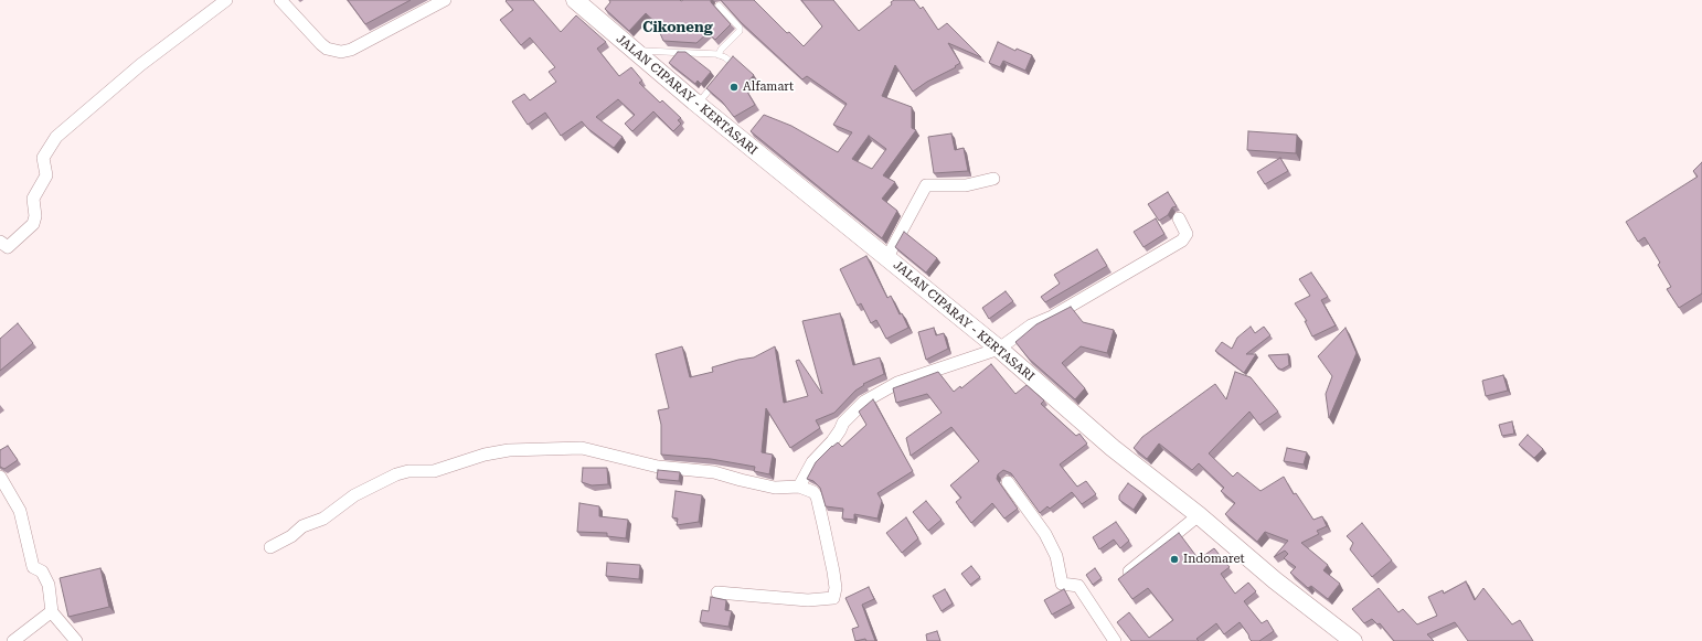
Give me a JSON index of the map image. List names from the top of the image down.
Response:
{
  "streets": {
    "main road": ["JALAN CIPARAY - KERTASARI"]
  },
  "districts": ["Cikoneng"],
  "places": ["Alfamart", "Indomaret"]
}
